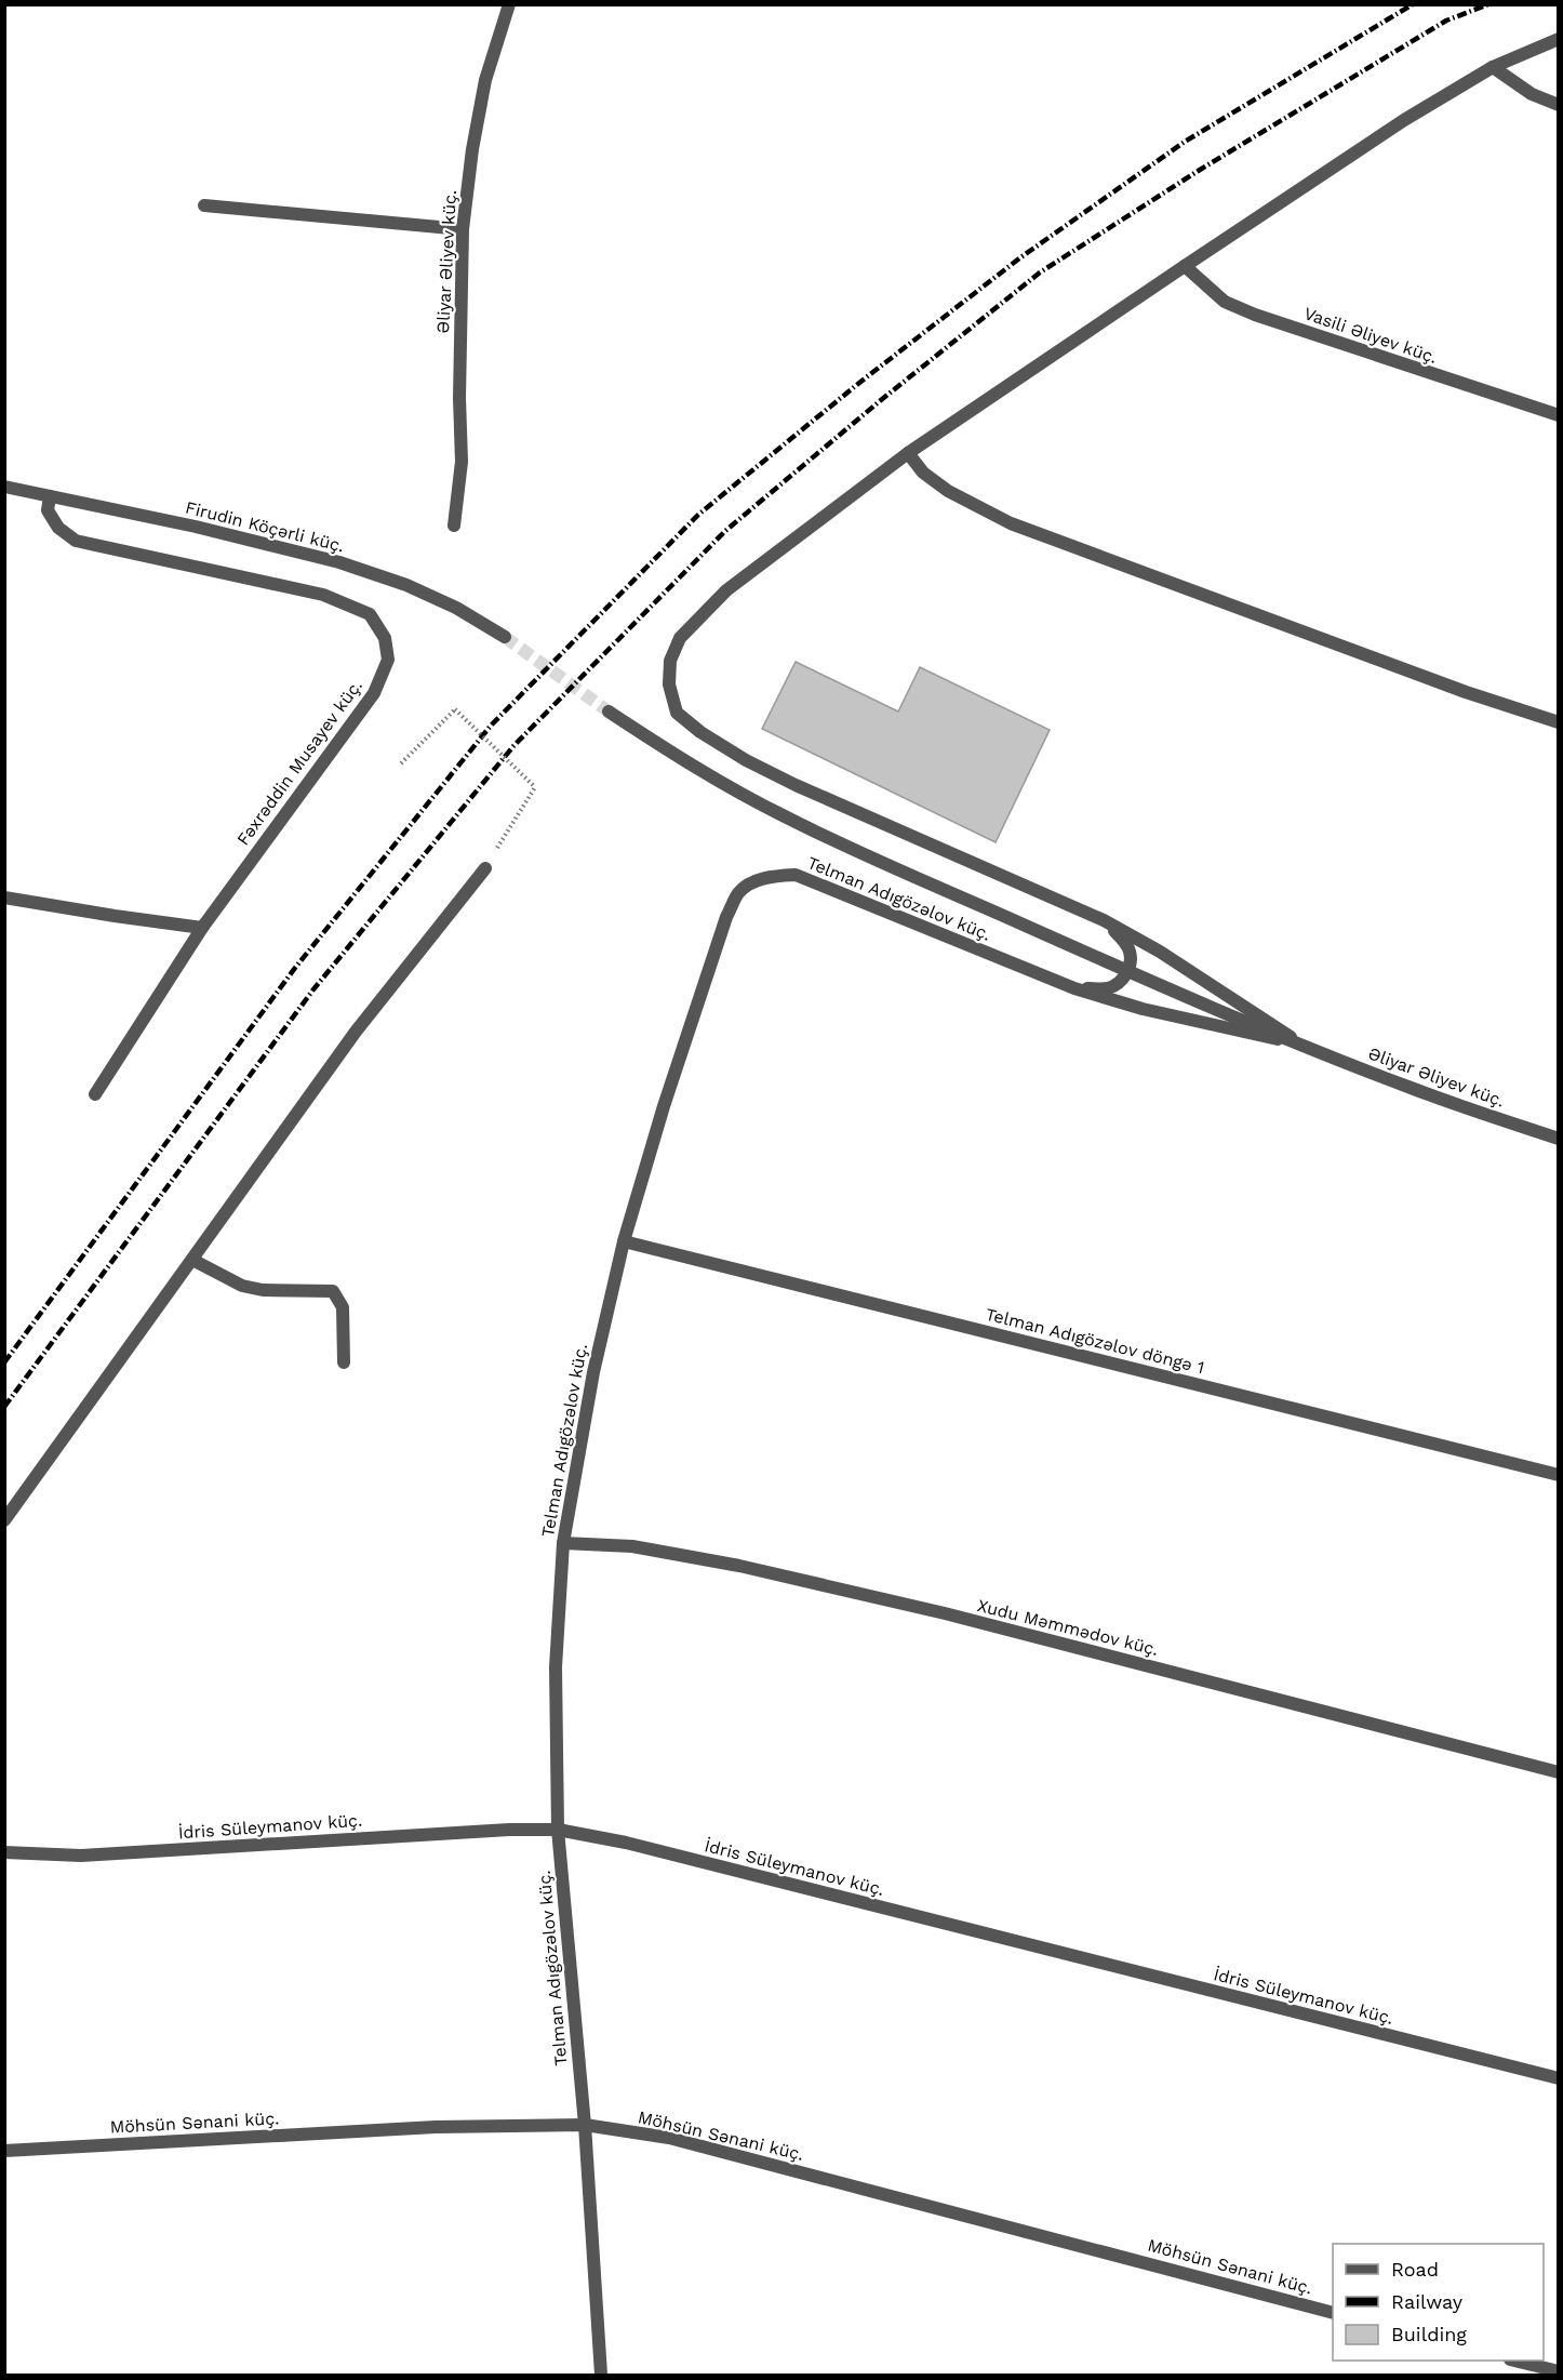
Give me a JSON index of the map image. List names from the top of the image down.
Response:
{
  "streets": {
    "street": [
      "Əliyar Əliyev küç.",
      "Vasili Əliyev küç.",
      "Firudin Köçərli küç.",
      "Fəxrəddin Musayev küç.",
      "Telman Adıgözəlov küç.",
      "Telman Adıgözəlov döngə 1",
      "Xudu Məmmədov küç.",
      "İdris Süleymanov küç.",
      "Möhsün Sənani küç."
    ]
  },
  "crossings": [
    ["Əliyar Əliyev küç.", "Telman Adıgözəlov küç."],
    ["Firudin Köçərli küç.", "Fəxrəddin Musayev küç."],
    ["Telman Adıgözəlov küç.", "Telman Adıgözəlov döngə 1"],
    ["Telman Adıgözəlov küç.", "Xudu Məmmədov küç."],
    ["Telman Adıgözəlov küç.", "İdris Süleymanov küç."],
    ["Telman Adıgözəlov küç.", "Möhsün Sənani küç."]
  ],
  "legend": ["Road", "Railway", "Building"]
}
